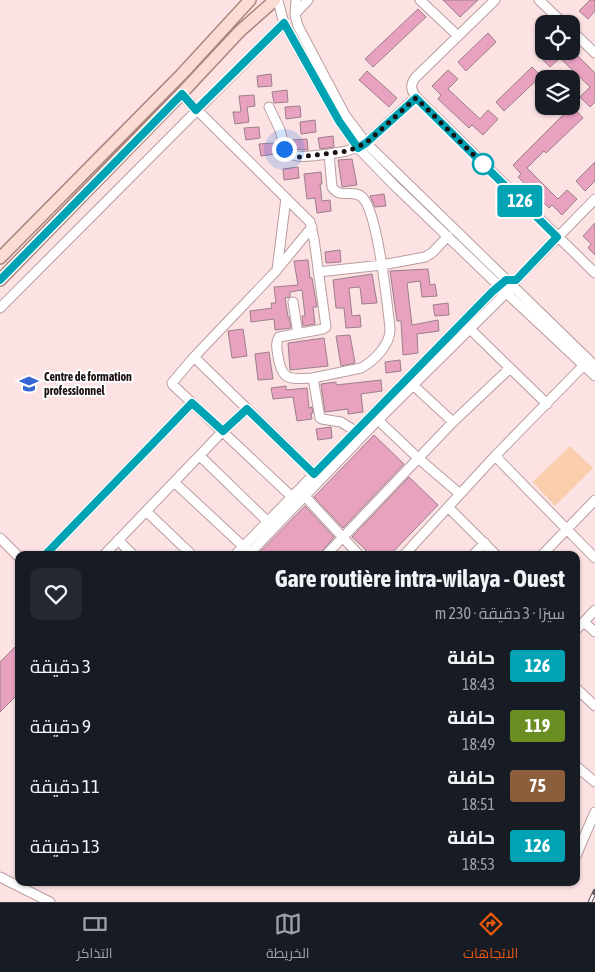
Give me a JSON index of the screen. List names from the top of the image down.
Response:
{
  "places": {
    "school or university": ["Centre de formation professionnel"]
  },
  "lines": ["bus line 126"],
  "page": {
    "on_map": "126",
    "heading": ["Gare routière intra-wilaya - Ouest", "سيرًا · 3 دقيقة · 230 m"],
    "list": [
      {
        "mark": "126",
        "name": "حافلة",
        "note": "18:43",
        "value": "3 دقيقة"
      },
      {
        "mark": "119",
        "name": "حافلة",
        "note": "18:49",
        "value": "9 دقيقة"
      },
      {
        "mark": "75",
        "name": "حافلة",
        "note": "18:51",
        "value": "11 دقيقة"
      },
      {
        "mark": "126",
        "name": "حافلة",
        "note": "18:53",
        "value": "13 دقيقة"
      }
    ],
    "tabs": ["الاتجاهات", "الخريطة", "التذاكر"]
  }
}
